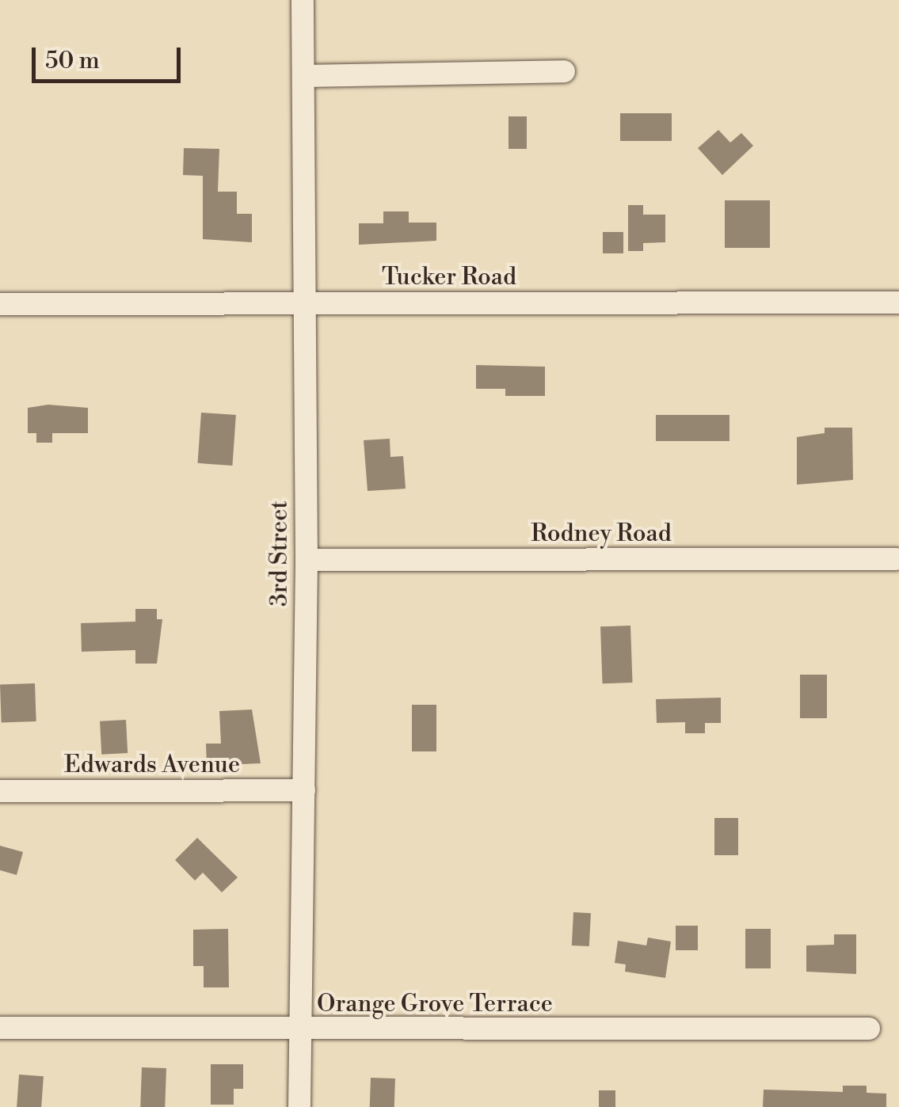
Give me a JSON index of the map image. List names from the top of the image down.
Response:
{
  "streets": {
    "street": [
      "Tucker Road",
      "Rodney Road",
      "3rd Street",
      "Edwards Avenue",
      "Orange Grove Terrace"
    ]
  },
  "crossings": [
    ["Tucker Road", "3rd Street"],
    ["Rodney Road", "3rd Street"],
    ["3rd Street", "Edwards Avenue"],
    ["3rd Street", "Orange Grove Terrace"]
  ],
  "scale_bar": "50 m"
}
